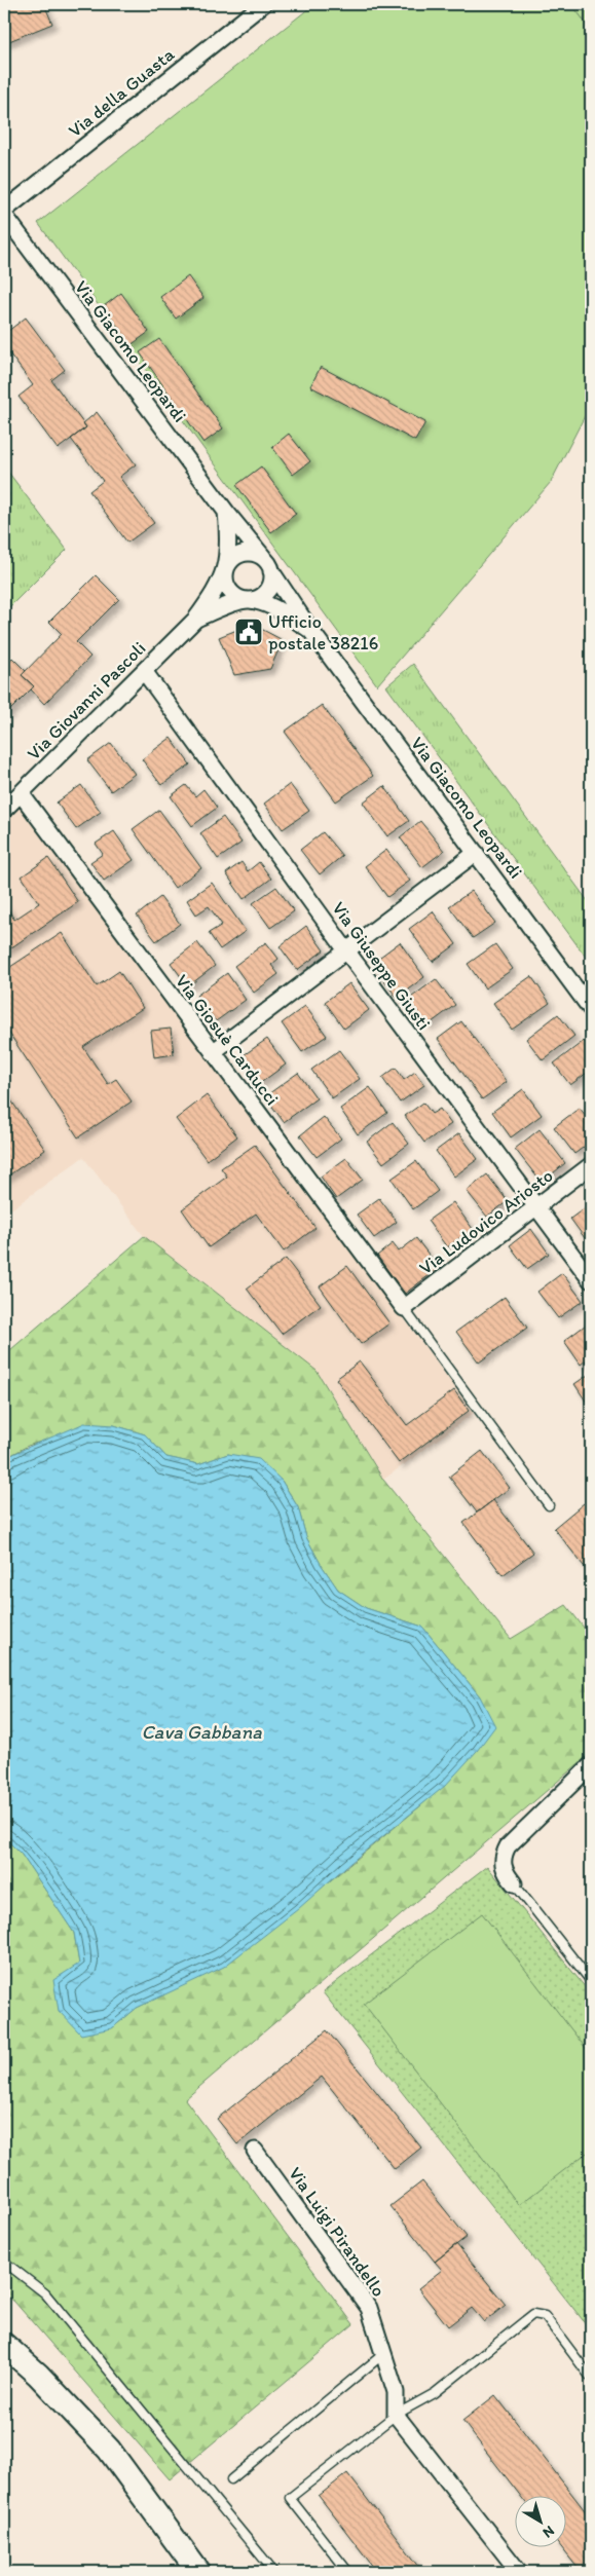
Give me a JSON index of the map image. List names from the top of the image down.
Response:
{
  "streets": {
    "street": [
      "Via della Guasta",
      "Via Giacomo Leopardi",
      "Via Giovanni Pascoli",
      "Via Giuseppe Giusti",
      "Via Giosuè Carducci",
      "Via Ludovico Ariosto",
      "Via Luigi Pirandello"
    ]
  },
  "crossings": [
    ["Via della Guasta", "Via Giacomo Leopardi"],
    ["Via Giacomo Leopardi", "Via Giovanni Pascoli"],
    ["Via Giovanni Pascoli", "Via Giuseppe Giusti"],
    ["Via Giovanni Pascoli", "Via Giosuè Carducci"],
    ["Via Giuseppe Giusti", "Via Ludovico Ariosto"],
    ["Via Giosuè Carducci", "Via Ludovico Ariosto"]
  ],
  "water": ["Cava Gabbana"],
  "places": {
    "public building": ["Ufficio postale 38216"]
  },
  "north": "bottom right"
}
